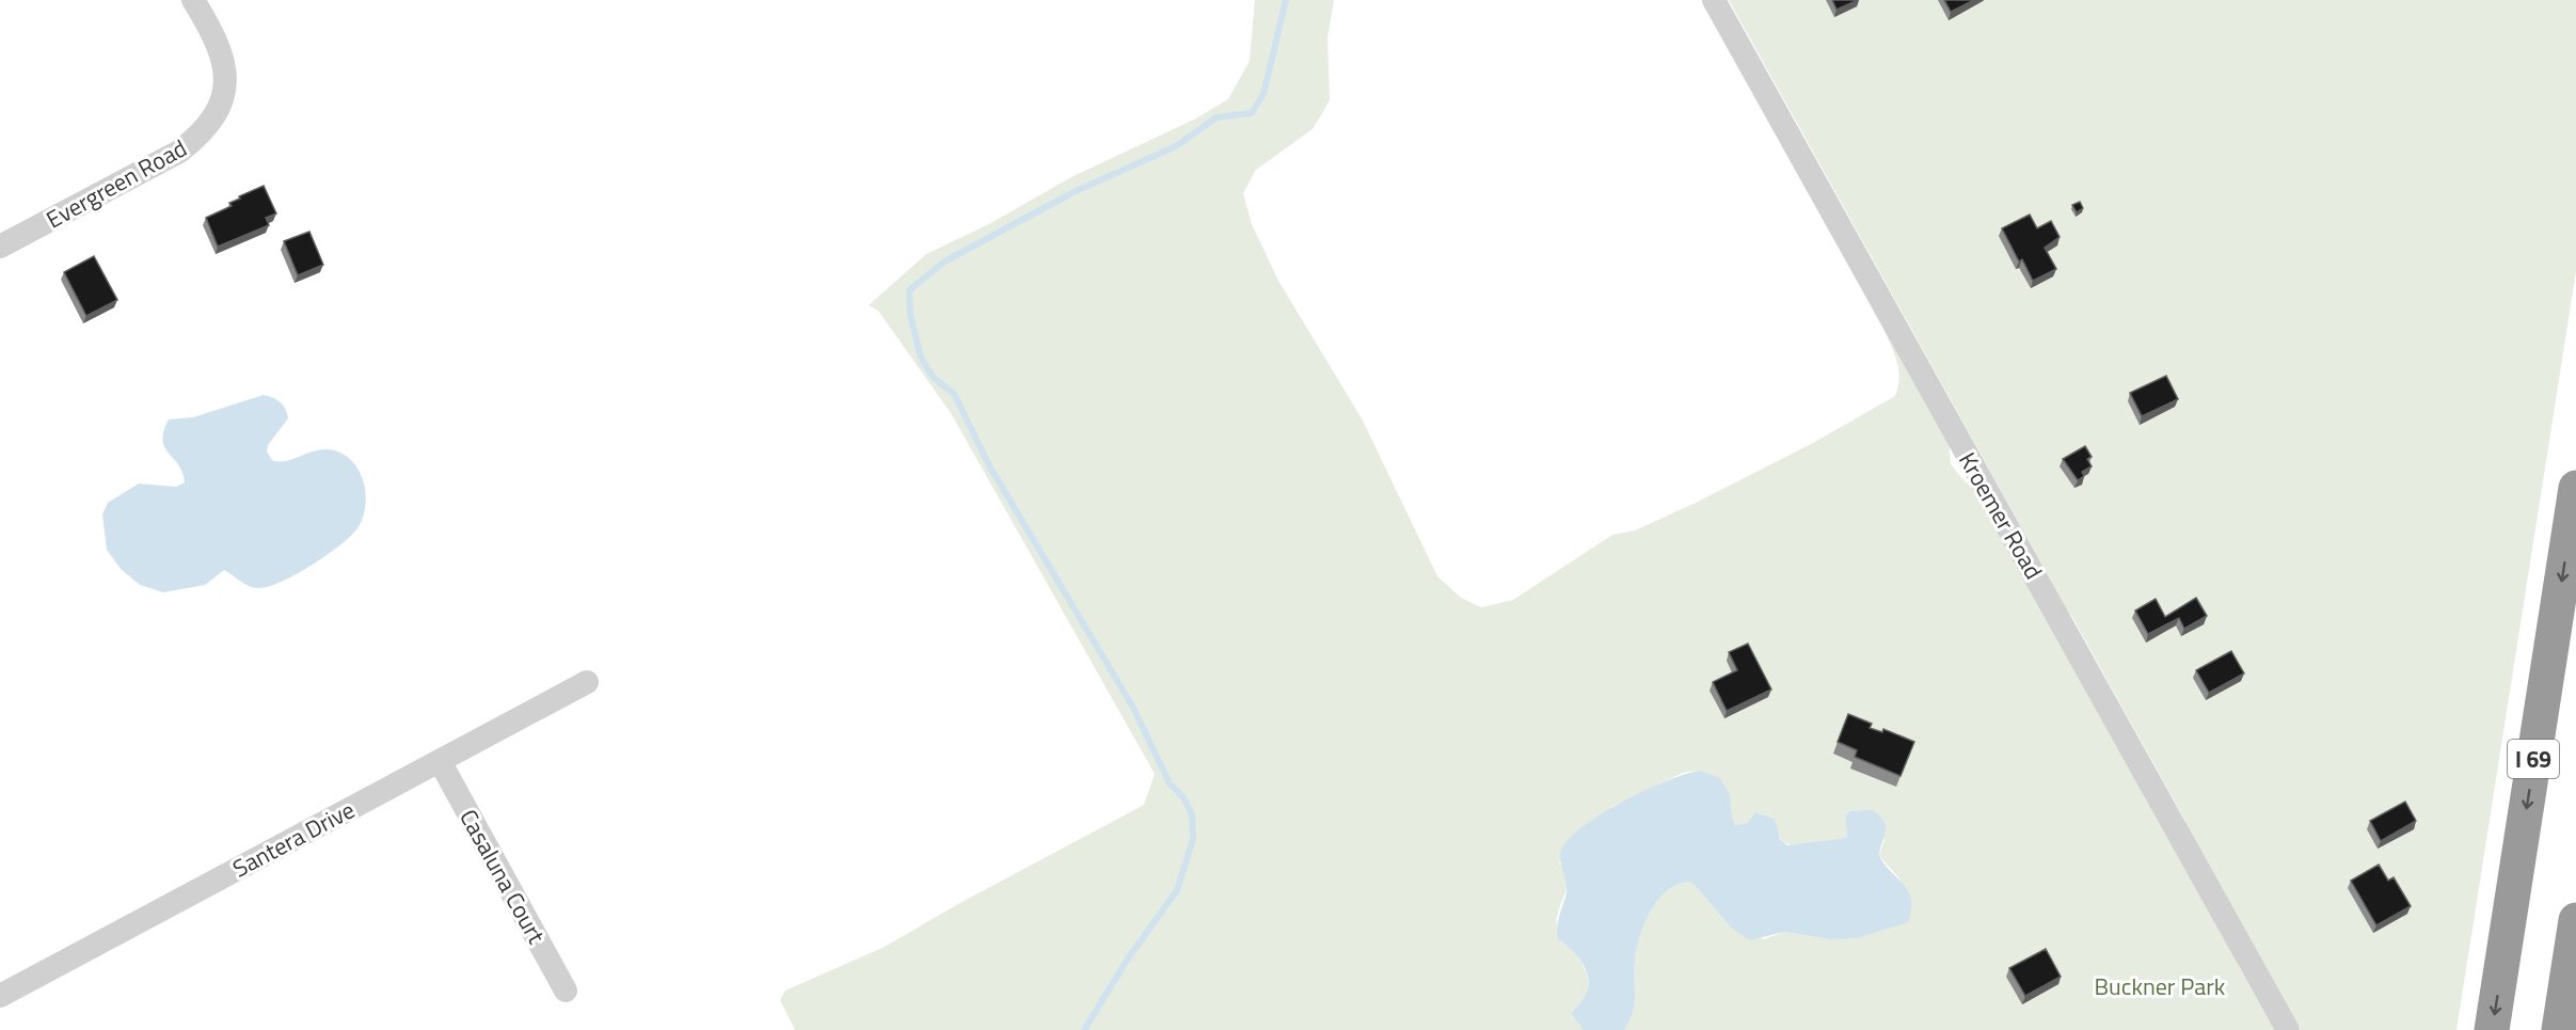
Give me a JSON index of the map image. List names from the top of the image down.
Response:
{
  "streets": {
    "highway": ["I 69"],
    "street": [
      "Evergreen Road",
      "Kroemer Road",
      "Santera Drive",
      "Casaluna Court"
    ]
  },
  "crossings": [
    ["Santera Drive", "Casaluna Court"]
  ],
  "parks": ["Buckner Park"]
}
